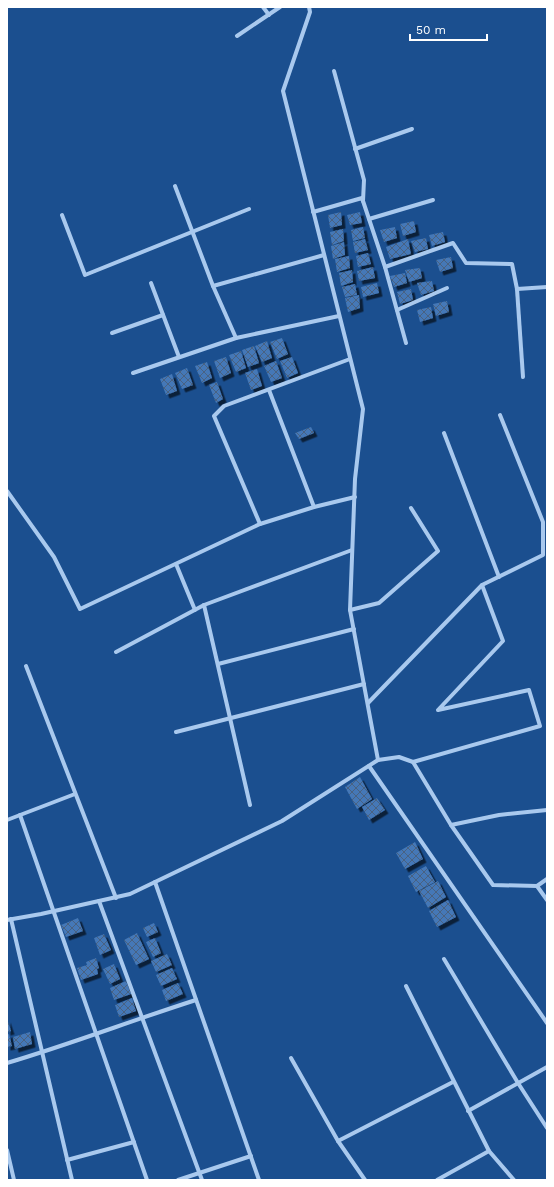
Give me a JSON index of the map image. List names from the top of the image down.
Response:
{
  "scale_bar": "50 m"
}
